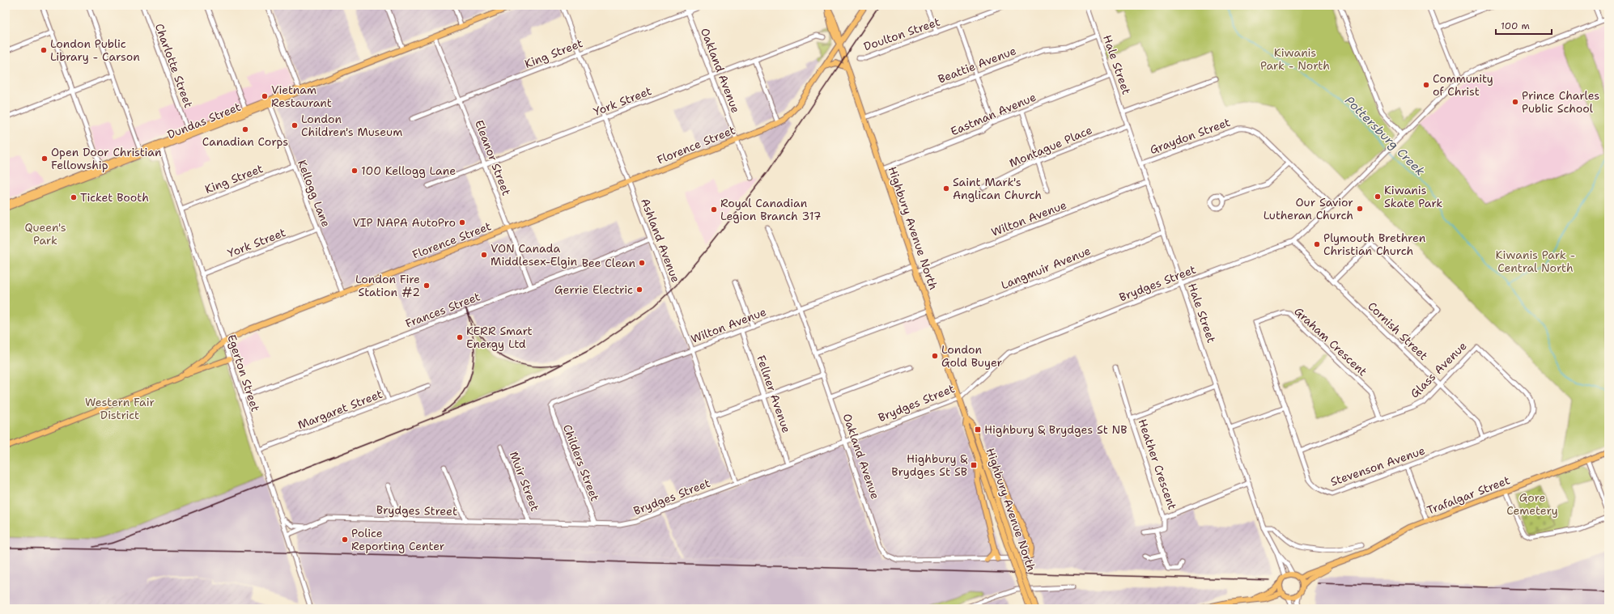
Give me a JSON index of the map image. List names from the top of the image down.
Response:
{
  "streets": {
    "main road": [
      "Dundas Street",
      "Florence Street",
      "Highbury Avenue North",
      "Trafalgar Street"
    ],
    "street": [
      "Doulton Street",
      "King Street",
      "Beattie Avenue",
      "Hale Street",
      "Charlotte Street",
      "Oakland Avenue",
      "York Street",
      "Eastman Avenue",
      "Graydon Street",
      "Montague Place",
      "Eleanor Street",
      "Kellogg Lane",
      "Wilton Avenue",
      "Ashland Avenue",
      "Langmuir Avenue",
      "Brydges Street",
      "Frances Street",
      "Cornish Street",
      "Graham Crescent",
      "Glass Avenue",
      "Egerton Street",
      "Fellner Avenue",
      "Margaret Street",
      "Childers Street",
      "Heather Crescent",
      "Stevenson Avenue",
      "Muir Street"
    ]
  },
  "crossings": [
    ["King Street", "Oakland Avenue"],
    ["King Street", "Eleanor Street"],
    ["King Street", "Kellogg Lane"],
    ["King Street", "Ashland Avenue"],
    ["King Street", "Egerton Street"],
    ["Beattie Avenue", "Hale Street"],
    ["Beattie Avenue", "Highbury Avenue North"],
    ["Hale Street", "Eastman Avenue"],
    ["Hale Street", "Graydon Street"],
    ["Hale Street", "Montague Place"],
    ["Hale Street", "Wilton Avenue"],
    ["Hale Street", "Langmuir Avenue"],
    ["Hale Street", "Brydges Street"],
    ["Hale Street", "Heather Crescent"],
    ["Hale Street", "Trafalgar Street"],
    ["Charlotte Street", "Dundas Street"],
    ["Oakland Avenue", "York Street"],
    ["Oakland Avenue", "Florence Street"],
    ["Oakland Avenue", "Wilton Avenue"],
    ["Oakland Avenue", "Brydges Street"],
    ["York Street", "Eleanor Street"],
    ["York Street", "Kellogg Lane"],
    ["York Street", "Ashland Avenue"],
    ["York Street", "Egerton Street"],
    ["Eastman Avenue", "Highbury Avenue North"],
    ["Dundas Street", "Eleanor Street"],
    ["Dundas Street", "Kellogg Lane"],
    ["Dundas Street", "Egerton Street"],
    ["Graydon Street", "Brydges Street"],
    ["Florence Street", "Eleanor Street"],
    ["Florence Street", "Kellogg Lane"],
    ["Florence Street", "Highbury Avenue North"],
    ["Florence Street", "Ashland Avenue"],
    ["Florence Street", "Egerton Street"],
    ["Eleanor Street", "Frances Street"],
    ["Wilton Avenue", "Highbury Avenue North"],
    ["Wilton Avenue", "Ashland Avenue"],
    ["Wilton Avenue", "Fellner Avenue"],
    ["Wilton Avenue", "Childers Street"],
    ["Highbury Avenue North", "Langmuir Avenue"],
    ["Highbury Avenue North", "Brydges Street"],
    ["Ashland Avenue", "Brydges Street"],
    ["Ashland Avenue", "Frances Street"],
    ["Brydges Street", "Cornish Street"],
    ["Brydges Street", "Egerton Street"],
    ["Brydges Street", "Fellner Avenue"],
    ["Brydges Street", "Childers Street"],
    ["Brydges Street", "Muir Street"],
    ["Frances Street", "Egerton Street"],
    ["Cornish Street", "Glass Avenue"],
    ["Cornish Street", "Stevenson Avenue"],
    ["Graham Crescent", "Glass Avenue"],
    ["Graham Crescent", "Stevenson Avenue"],
    ["Glass Avenue", "Stevenson Avenue"],
    ["Egerton Street", "Margaret Street"],
    ["Stevenson Avenue", "Trafalgar Street"]
  ],
  "water": ["Pottersburg Creek"],
  "parks": [
    "Kiwanis Park - North",
    "Queen's Park",
    "Kiwanis Park - Central North",
    "Western Fair District",
    "Gore Cemetery"
  ],
  "places": {
    "other": [
      "London Public Library - Carson",
      "Community of Christ",
      "Vietnam Restaurant",
      "Prince Charles Public School",
      "London Children's Museum",
      "Canadian Corps",
      "Open Door Christian Fellowship",
      "100 Kellogg Lane",
      "Saint Mark's Anglican Church",
      "Kiwanis Skate Park",
      "Ticket Booth",
      "Our Savior Lutheran Church",
      "Royal Canadian Legion Branch 317",
      "VIP NAPA AutoPro",
      "Plymouth Brethren Christian Church",
      "VON Canada Middlesex-Elgin",
      "Bee Clean",
      "London Fire Station #2",
      "Gerrie Electric",
      "KERR Smart Energy Ltd",
      "London Gold Buyer",
      "Police Reporting Center"
    ],
    "transit": ["Highbury & Brydges St NB", "Highbury & Brydges St SB"]
  },
  "scale_bar": "100 m"
}
